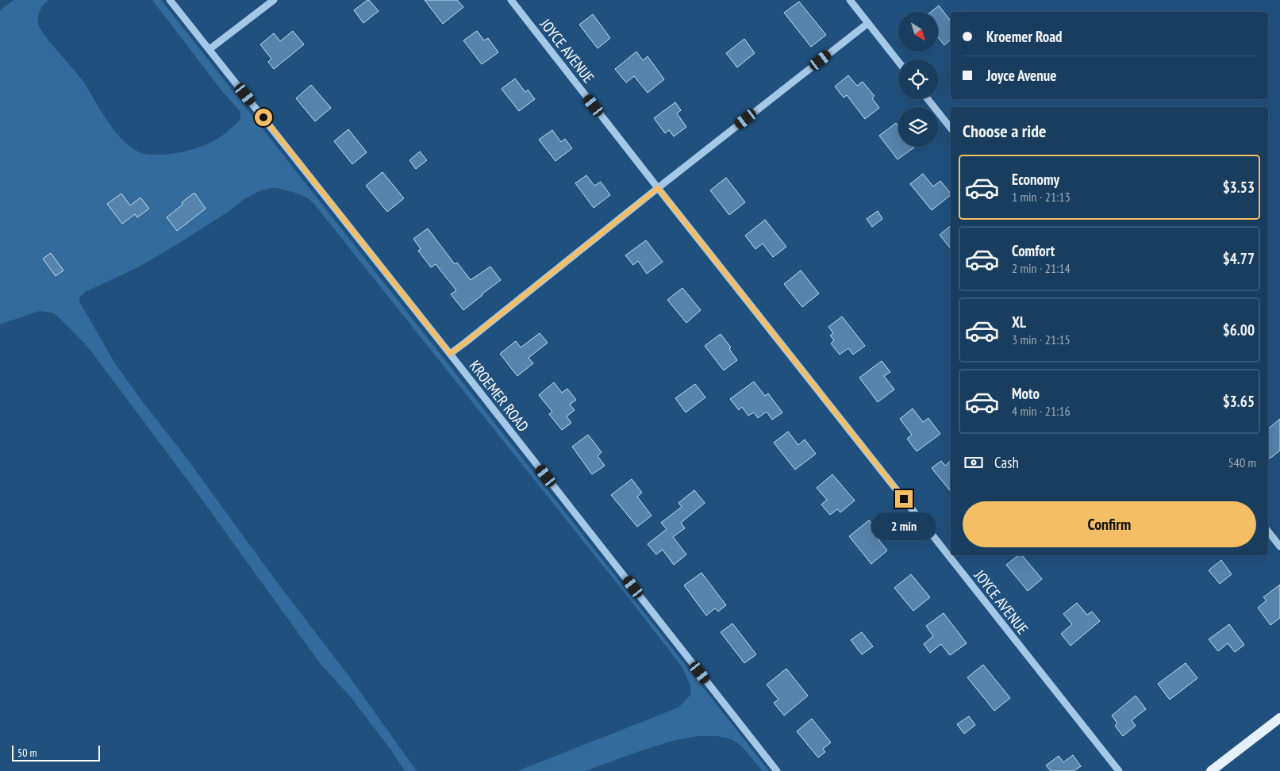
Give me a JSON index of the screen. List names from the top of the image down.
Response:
{
  "streets": {
    "street": ["JOYCE AVENUE", "KROEMER ROAD"]
  },
  "scale_bar": "50 m",
  "north": "bottom right",
  "page": {
    "banner": ["Kroemer Road", "Joyce Avenue"],
    "heading": "Choose a ride",
    "list": [
      {
        "name": "Economy",
        "note": "1 min · 21:13",
        "value": "$3.53"
      },
      {
        "name": "Comfort",
        "note": "2 min · 21:14",
        "value": "$4.77"
      },
      {
        "name": "XL",
        "note": "3 min · 21:15",
        "value": "$6.00"
      },
      {
        "name": "Moto",
        "note": "4 min · 21:16",
        "value": "$3.65"
      }
    ],
    "pay": ["Cash", "540 m"],
    "buttons": "Confirm",
    "bubble": "2 min",
    "scale": "50 m"
  }
}
